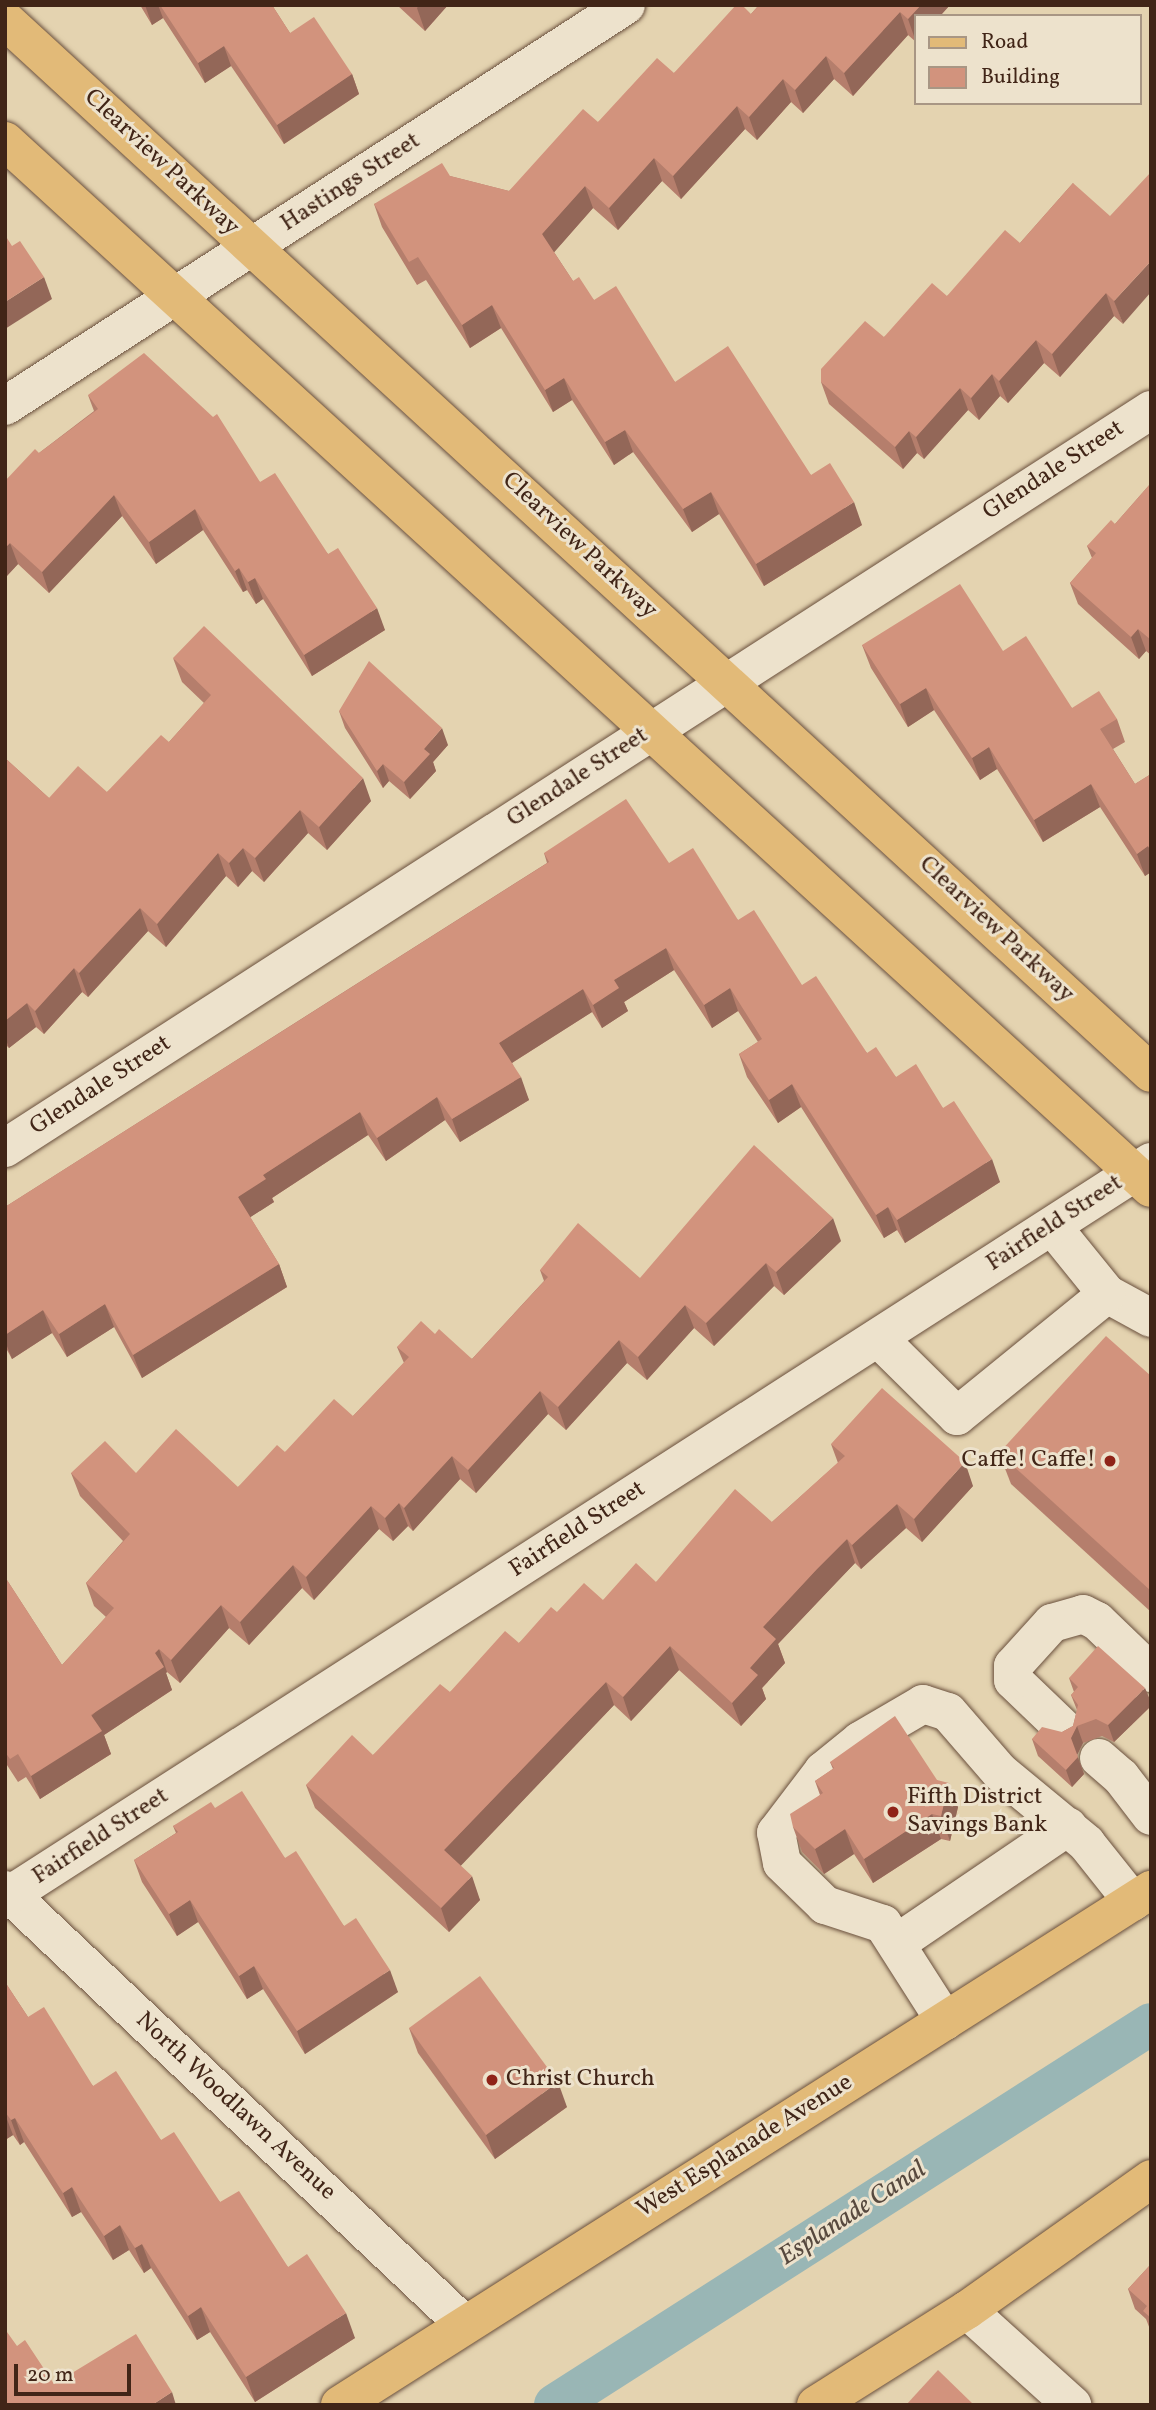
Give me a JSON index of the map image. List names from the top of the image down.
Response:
{
  "streets": {
    "main road": ["Clearview Parkway", "West Esplanade Avenue"],
    "street": [
      "Hastings Street",
      "Glendale Street",
      "Fairfield Street",
      "North Woodlawn Avenue"
    ]
  },
  "crossings": [
    ["Clearview Parkway", "Hastings Street"],
    ["Clearview Parkway", "Glendale Street"],
    ["Fairfield Street", "North Woodlawn Avenue"],
    ["North Woodlawn Avenue", "West Esplanade Avenue"]
  ],
  "water": ["Esplanade Canal"],
  "places": ["Caffe! Caffe!", "Fifth District Savings Bank", "Christ Church"],
  "legend": ["Road", "Building"],
  "scale_bar": "20 m"
}
